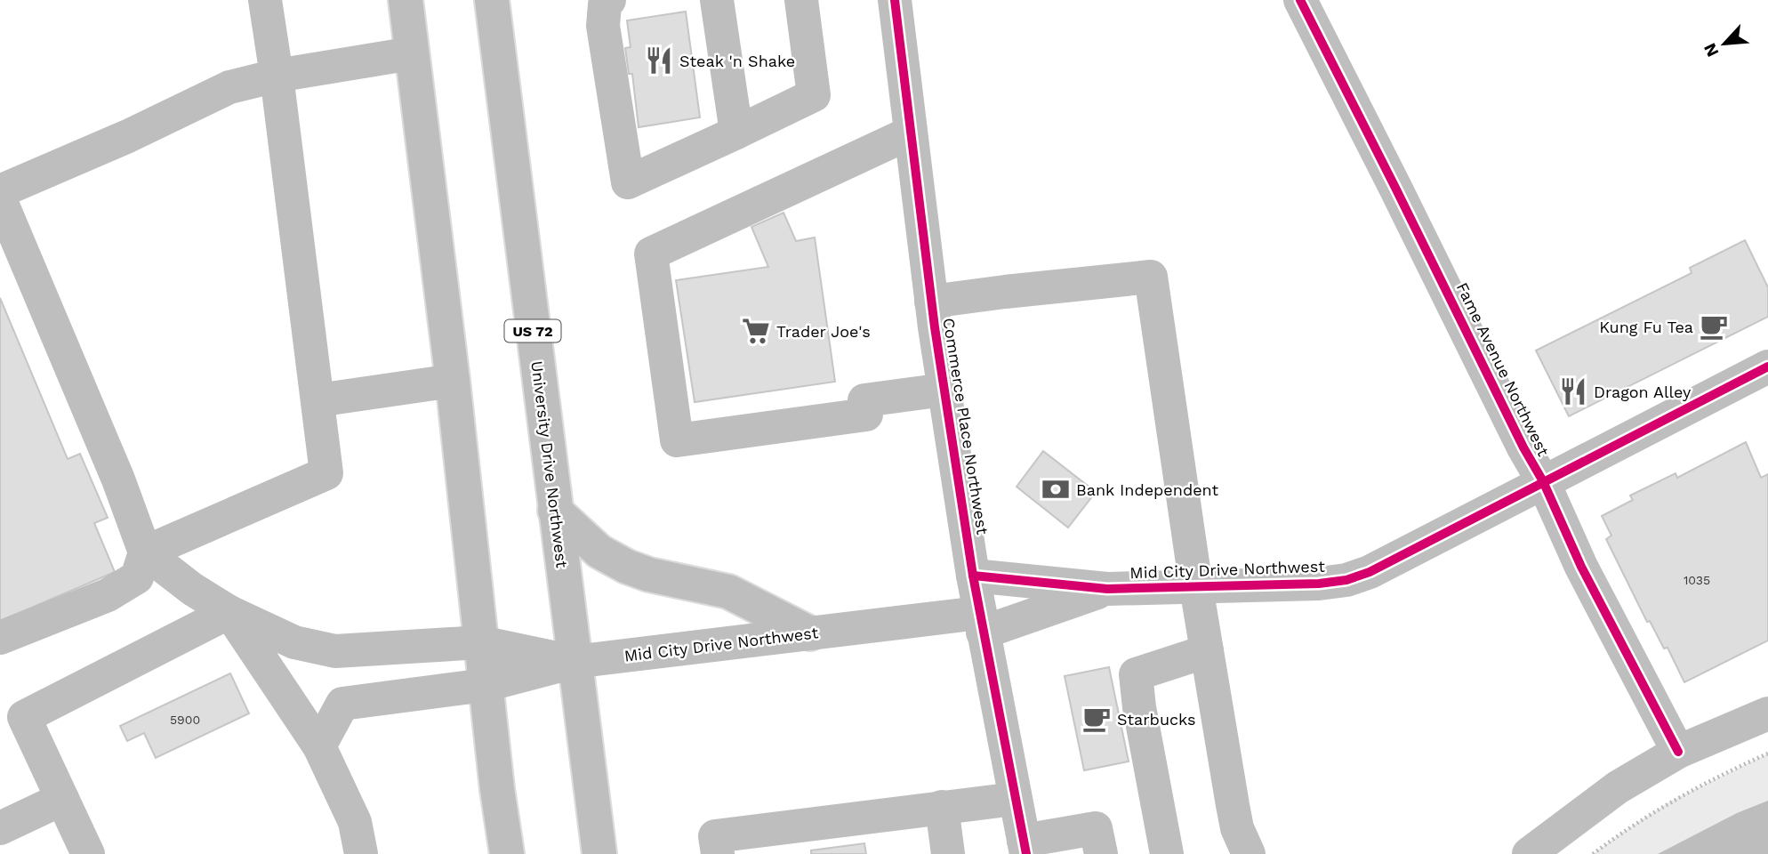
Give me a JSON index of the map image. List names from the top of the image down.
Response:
{
  "streets": {
    "main road": [
      "US 72",
      "Fame Avenue Northwest",
      "Commerce Place Northwest",
      "University Drive Northwest",
      "Mid City Drive Northwest"
    ]
  },
  "crossings": [
    ["Fame Avenue Northwest", "Mid City Drive Northwest"],
    ["Commerce Place Northwest", "Mid City Drive Northwest"],
    ["University Drive Northwest", "Mid City Drive Northwest"]
  ],
  "places": {
    "restaurant": ["Steak 'n Shake", "Dragon Alley"],
    "cafe": ["Kung Fu Tea", "Starbucks"],
    "supermarket": ["Trader Joe's"],
    "bank": ["Bank Independent"]
  },
  "house_numbers": ["1035", "5900"],
  "north": "bottom left"
}
